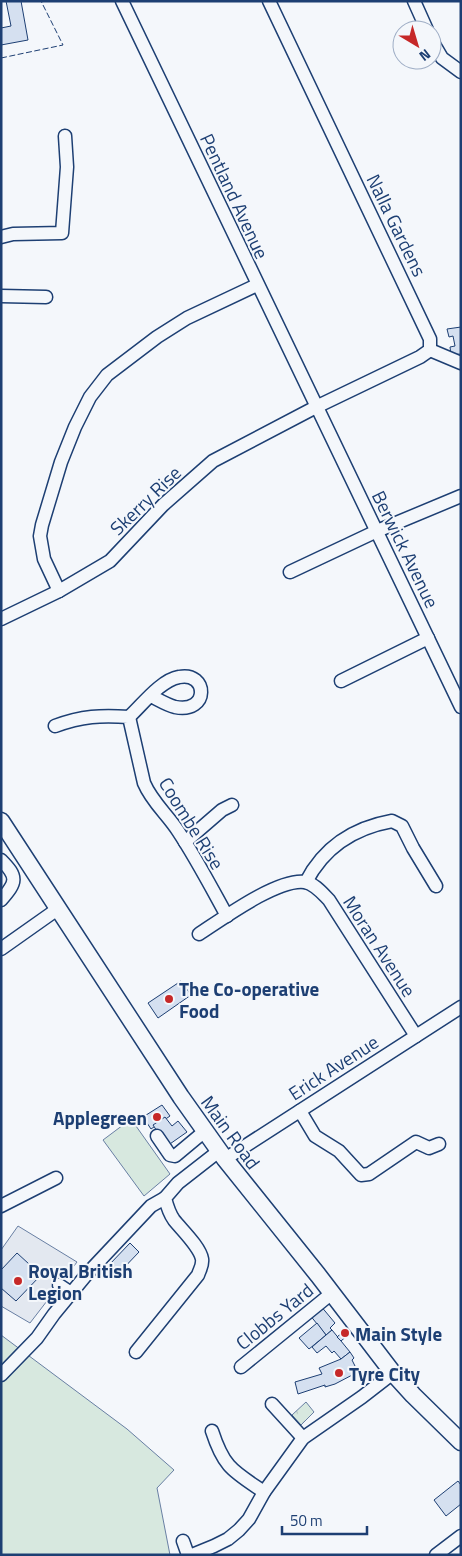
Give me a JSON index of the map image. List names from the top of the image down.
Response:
{
  "streets": {
    "main road": ["Main Road"],
    "street": [
      "Pentland Avenue",
      "Nalla Gardens",
      "Skerry Rise",
      "Berwick Avenue",
      "Coombe Rise",
      "Moran Avenue",
      "Erick Avenue",
      "Clobbs Yard"
    ]
  },
  "crossings": [
    ["Pentland Avenue", "Skerry Rise"],
    ["Pentland Avenue", "Berwick Avenue"],
    ["Skerry Rise", "Berwick Avenue"],
    ["Moran Avenue", "Erick Avenue"],
    ["Erick Avenue", "Main Road"],
    ["Main Road", "Clobbs Yard"]
  ],
  "places": [
    "The Co-operative Food",
    "Applegreen",
    "Royal British Legion",
    "Main Style",
    "Tyre City"
  ],
  "scale_bar": "50 m",
  "north": "bottom right"
}
